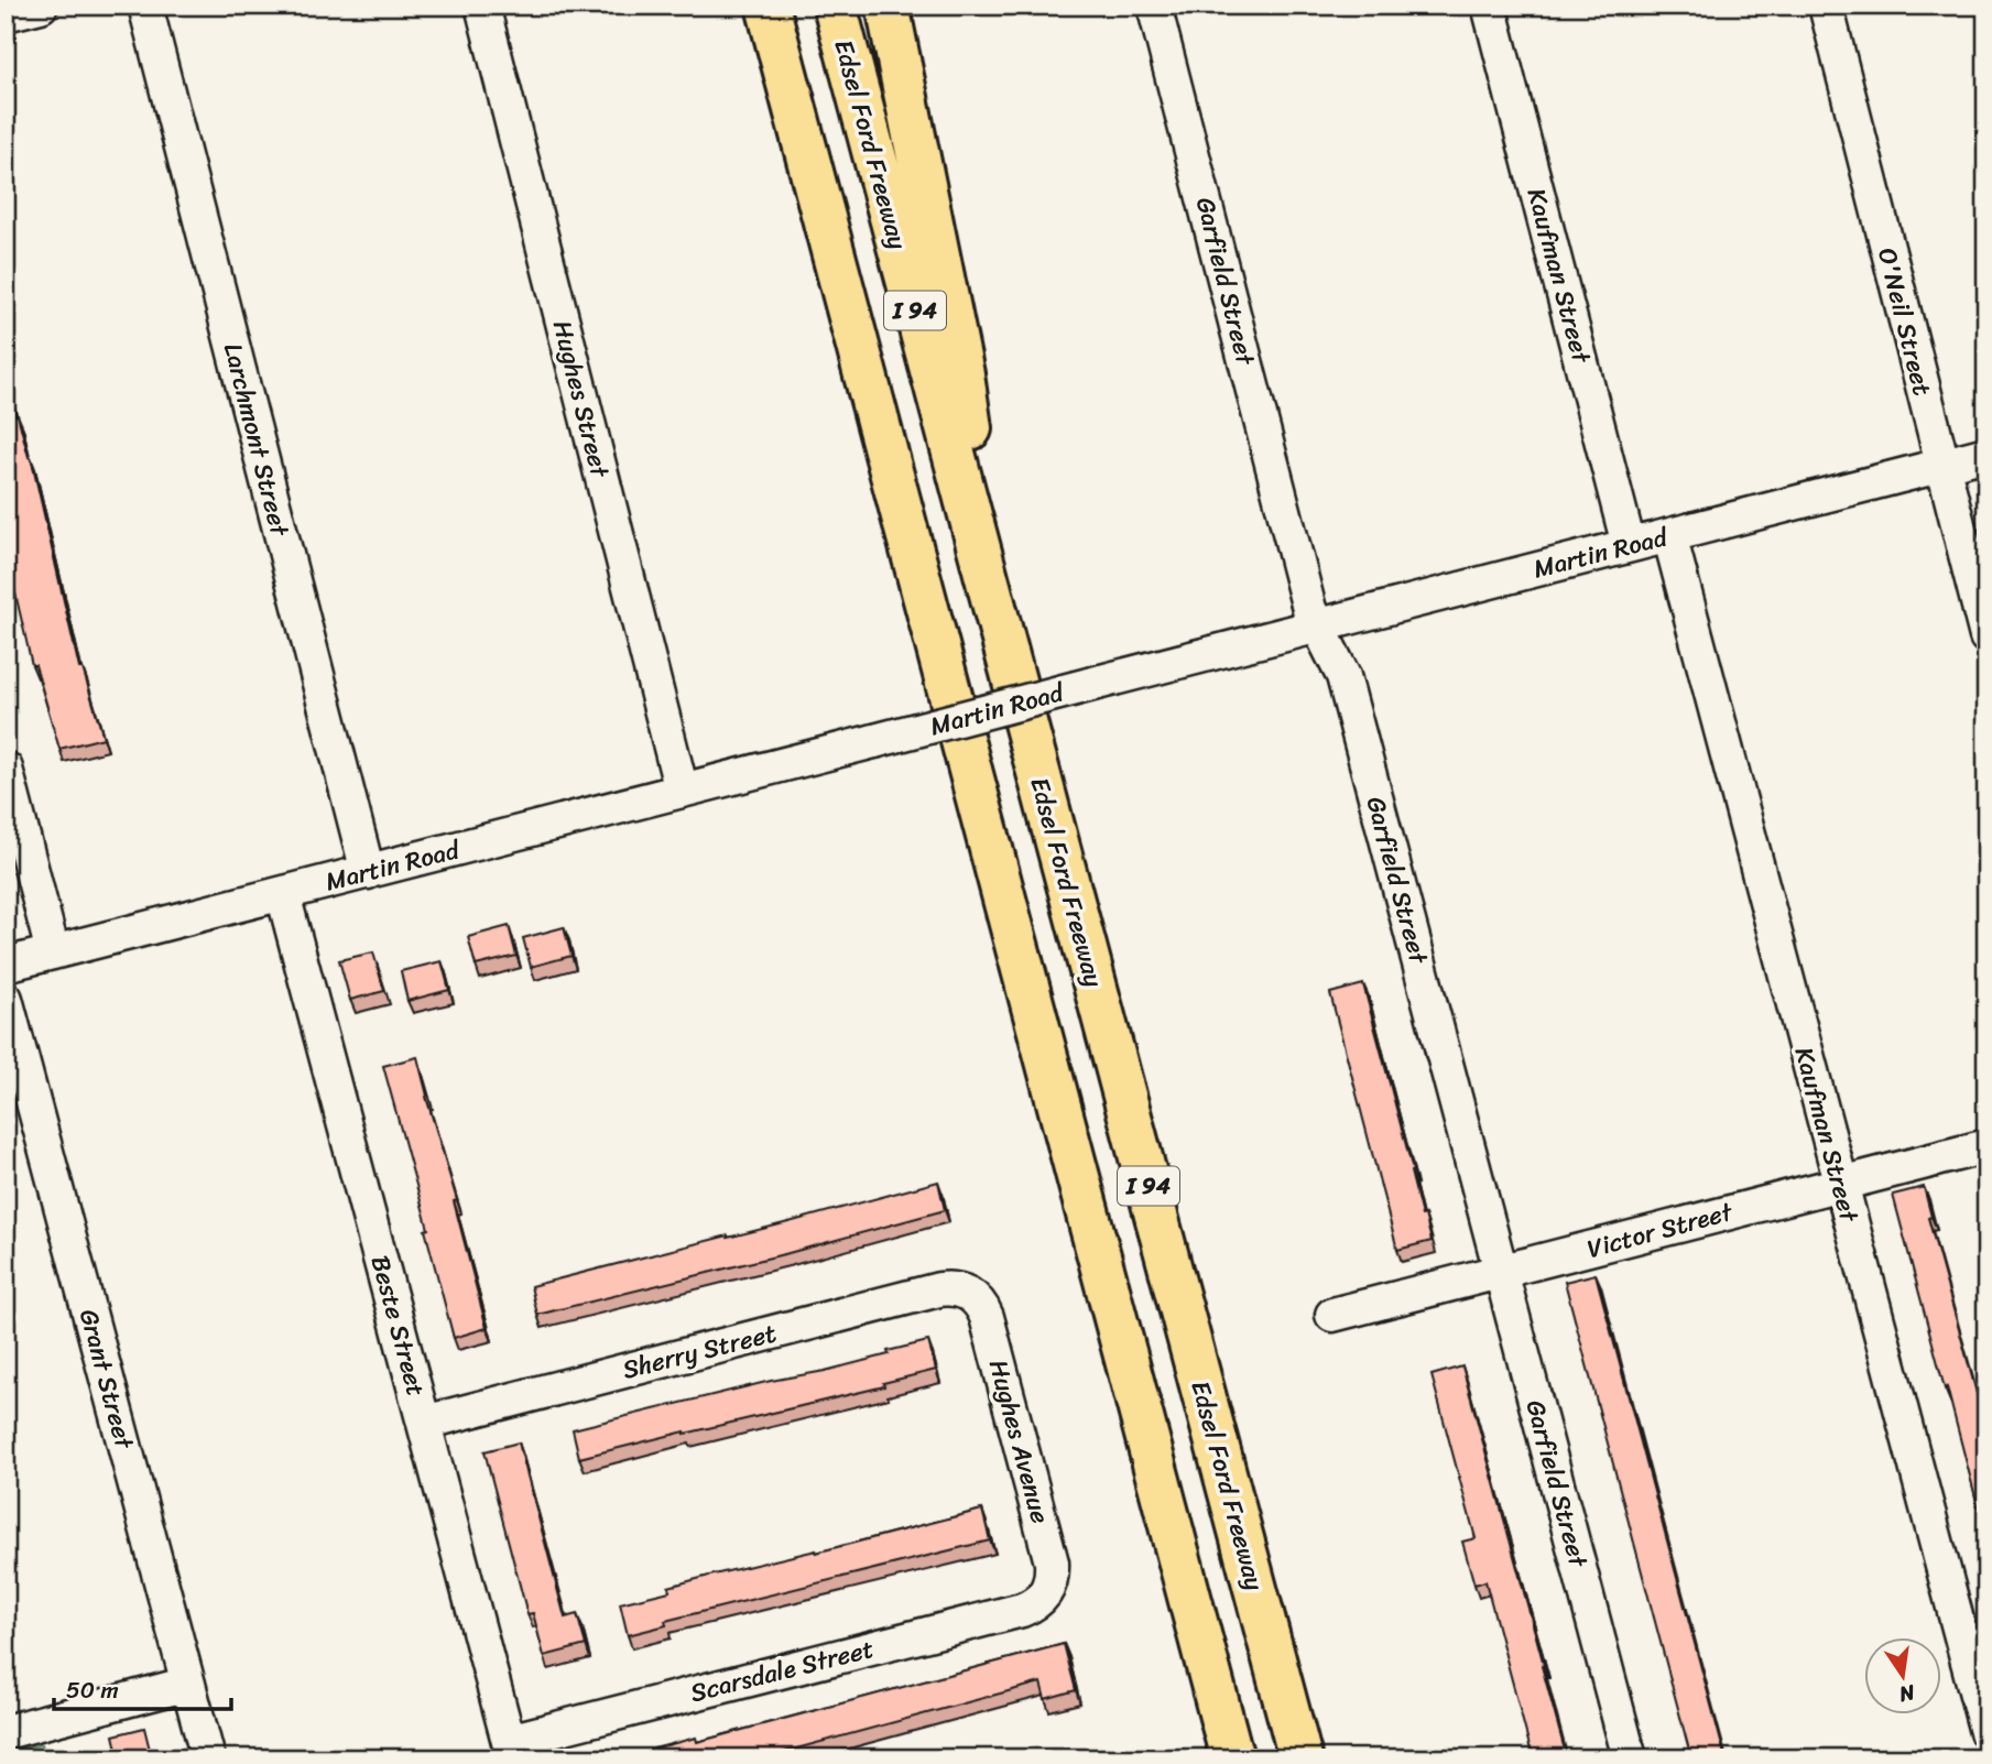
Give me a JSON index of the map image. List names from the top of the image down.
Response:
{
  "streets": {
    "highway": ["Edsel Ford Freeway", "I 94"],
    "street": [
      "Kaufman Street",
      "Garfield Street",
      "O'Neil Street",
      "Hughes Street",
      "Larchmont Street",
      "Martin Road",
      "Victor Street",
      "Beste Street",
      "Sherry Street",
      "Grant Street",
      "Hughes Avenue",
      "Scarsdale Street"
    ]
  },
  "crossings": [
    ["Kaufman Street", "Martin Road"],
    ["Kaufman Street", "Victor Street"],
    ["Garfield Street", "Martin Road"],
    ["Garfield Street", "Victor Street"],
    ["O'Neil Street", "Martin Road"],
    ["Hughes Street", "Martin Road"],
    ["Larchmont Street", "Martin Road"],
    ["Martin Road", "Beste Street"],
    ["Beste Street", "Sherry Street"],
    ["Beste Street", "Scarsdale Street"],
    ["Sherry Street", "Hughes Avenue"],
    ["Hughes Avenue", "Scarsdale Street"]
  ],
  "scale_bar": "50 m",
  "north": "bottom"
}
